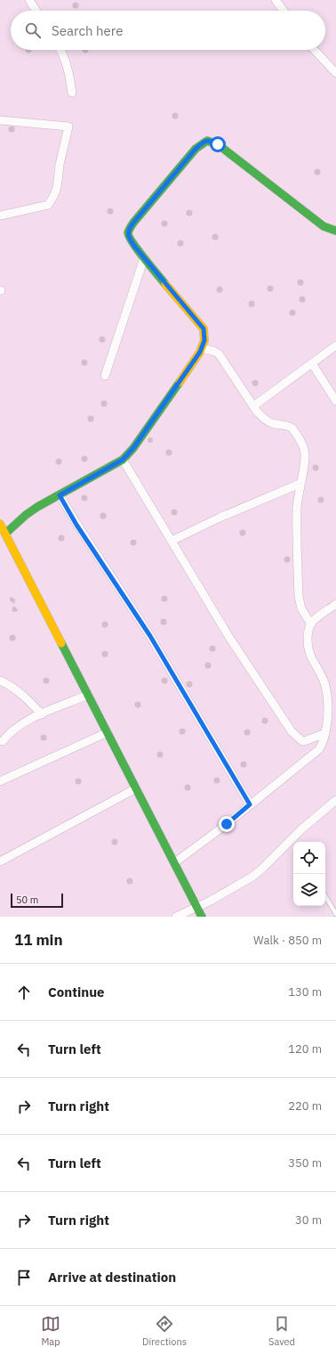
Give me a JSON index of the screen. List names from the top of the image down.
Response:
{
  "scale_bar": "50 m",
  "page": {
    "search": "Search here",
    "scale": "50 m",
    "heading": ["11 min", "Walk · 850 m"],
    "list": [
      ["Continue", "130 m"],
      ["Turn left", "120 m"],
      ["Turn right", "220 m"],
      ["Turn left", "350 m"],
      ["Turn right", "30 m"],
      "Arrive at destination"
    ],
    "nav": ["Map", "Directions", "Saved"]
  }
}
